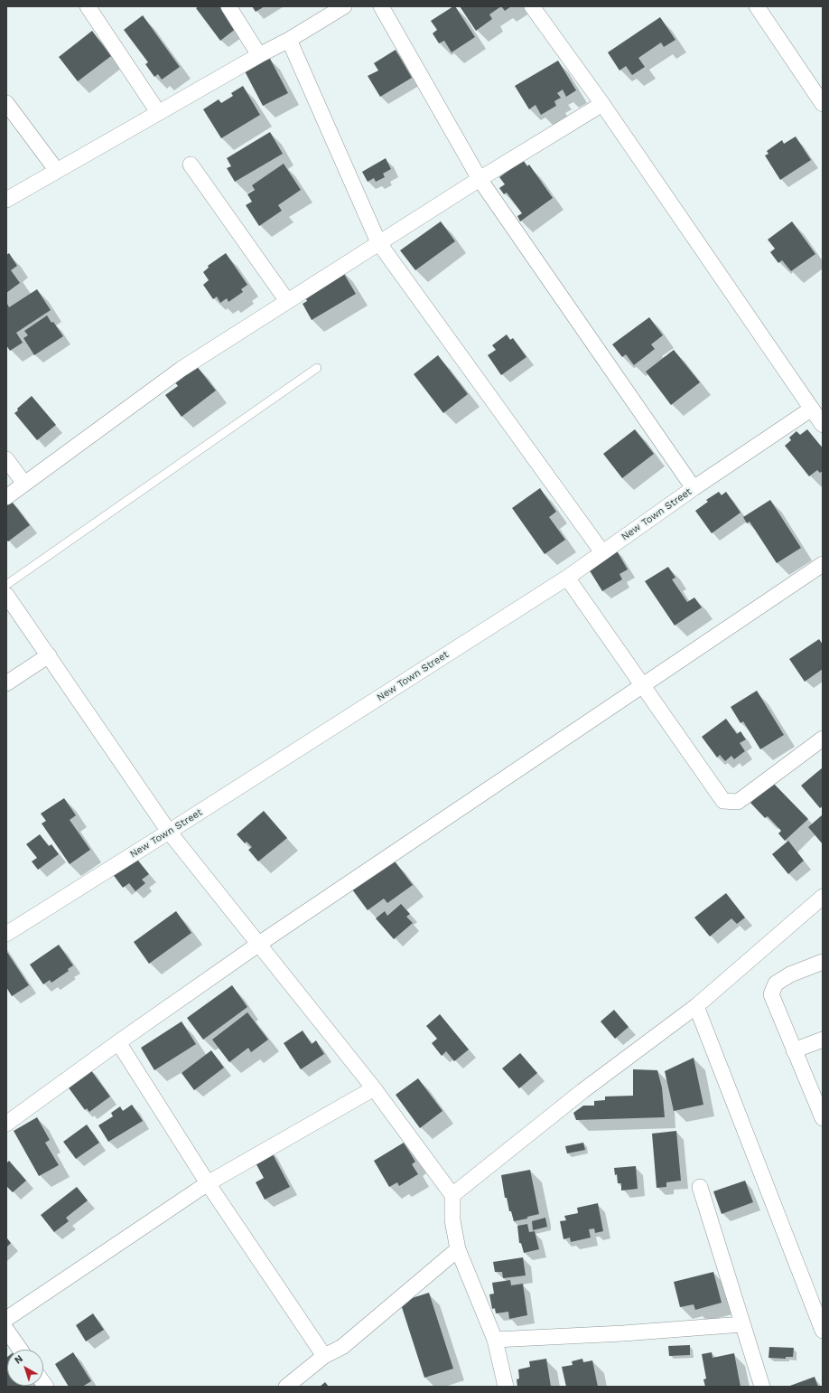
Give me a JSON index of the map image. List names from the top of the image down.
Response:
{
  "streets": {
    "street": ["New Town Street"]
  },
  "north": "top left"
}
